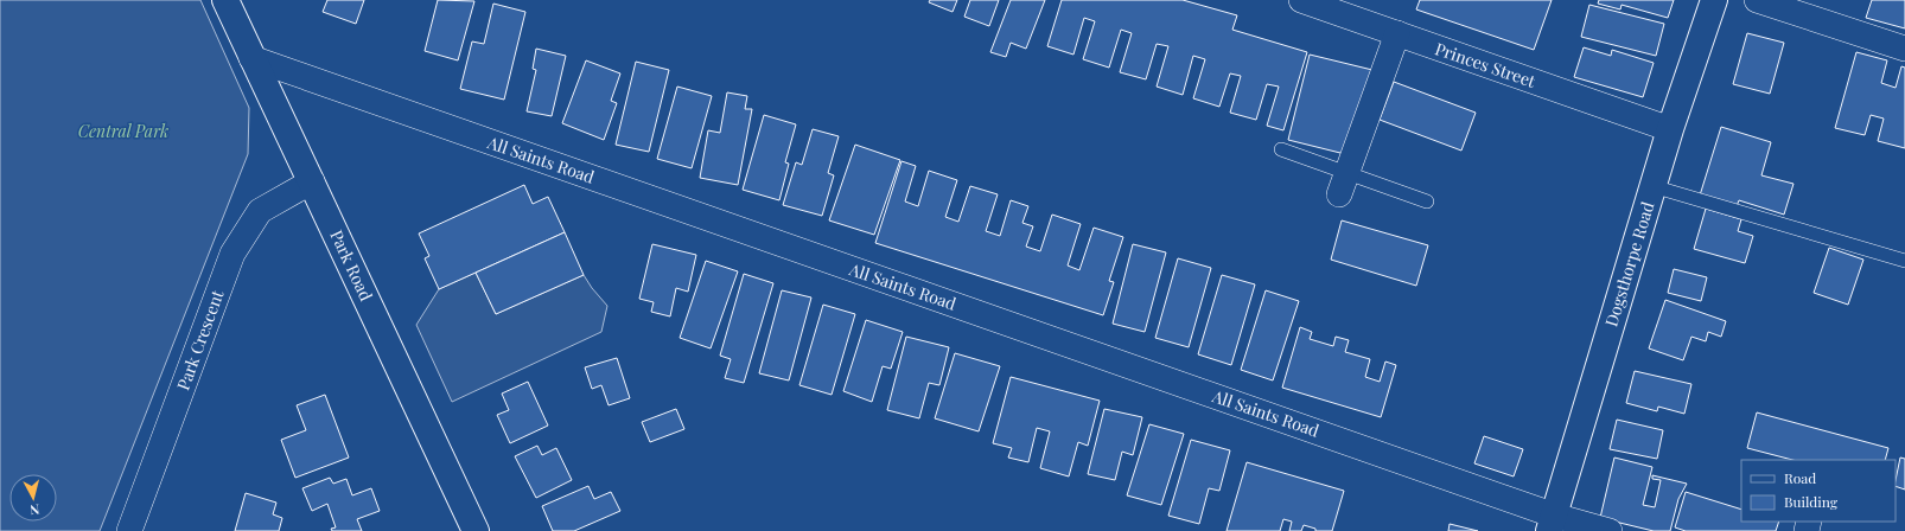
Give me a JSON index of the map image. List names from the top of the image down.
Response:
{
  "streets": {
    "street": [
      "Princes Street",
      "All Saints Road",
      "Dogsthorpe Road",
      "Park Road",
      "Park Crescent"
    ]
  },
  "crossings": [
    ["Princes Street", "Dogsthorpe Road"],
    ["All Saints Road", "Dogsthorpe Road"],
    ["All Saints Road", "Park Road"],
    ["Park Road", "Park Crescent"]
  ],
  "parks": ["Central Park"],
  "legend": ["Road", "Building"],
  "north": "bottom"
}
